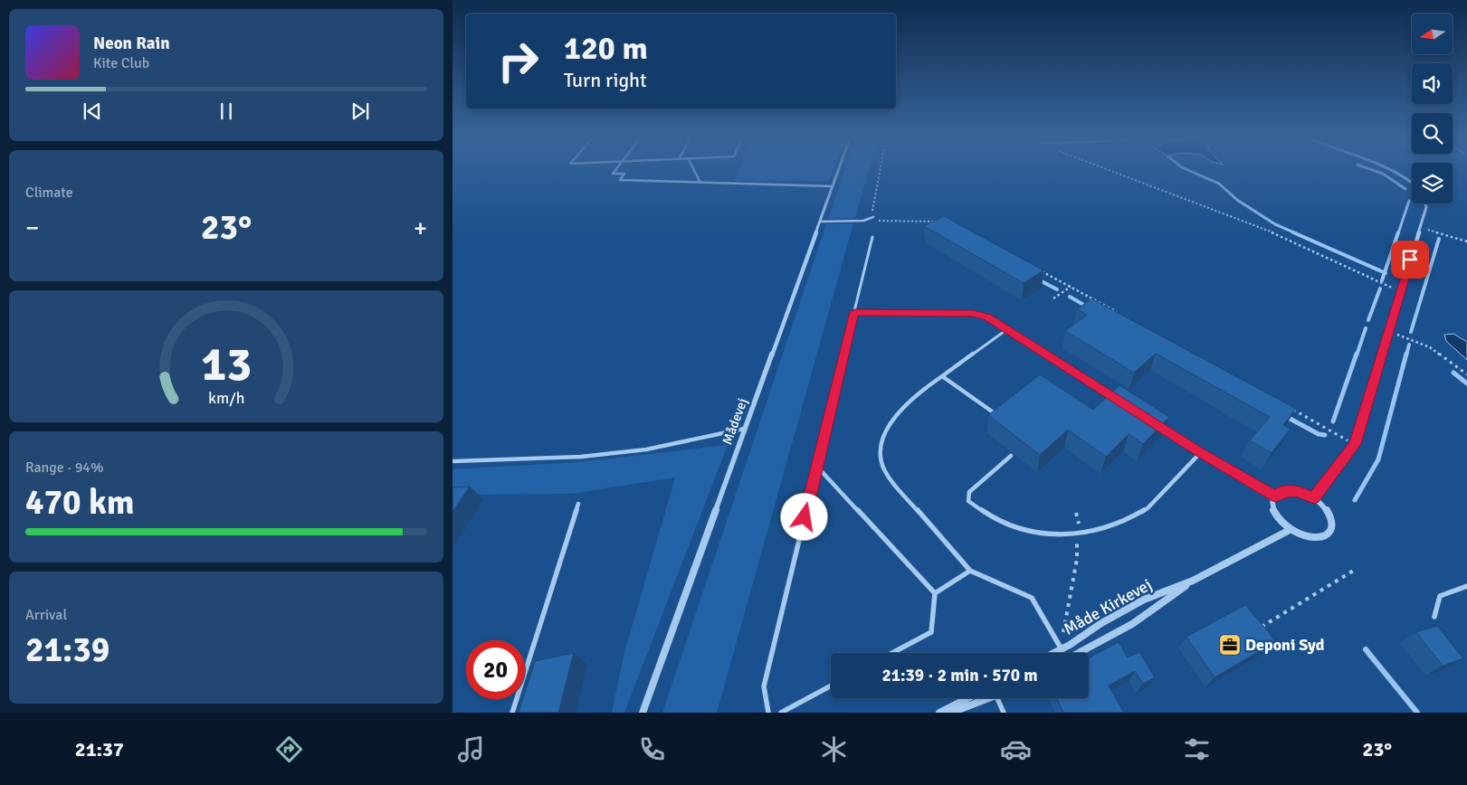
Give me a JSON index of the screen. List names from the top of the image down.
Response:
{
  "streets": {
    "street": ["Mådevej", "Måde Kirkevej"]
  },
  "places": {
    "office": ["Deponi Syd"]
  },
  "north": "left",
  "page": {
    "turn": ["120 m", "Turn right"],
    "song": ["Neon Rain", "Kite Club"],
    "tile": [
      "Climate",
      ["Range · 94%", "470 km"],
      ["Arrival", "21:39"]
    ],
    "heat": ["−", "23°", "+"],
    "limit": "20",
    "trip": "21:39 · 2 min · 570 m",
    "tabs": ["21:37", "23°"],
    "gauge": ["13", "km/h"]
  }
}
